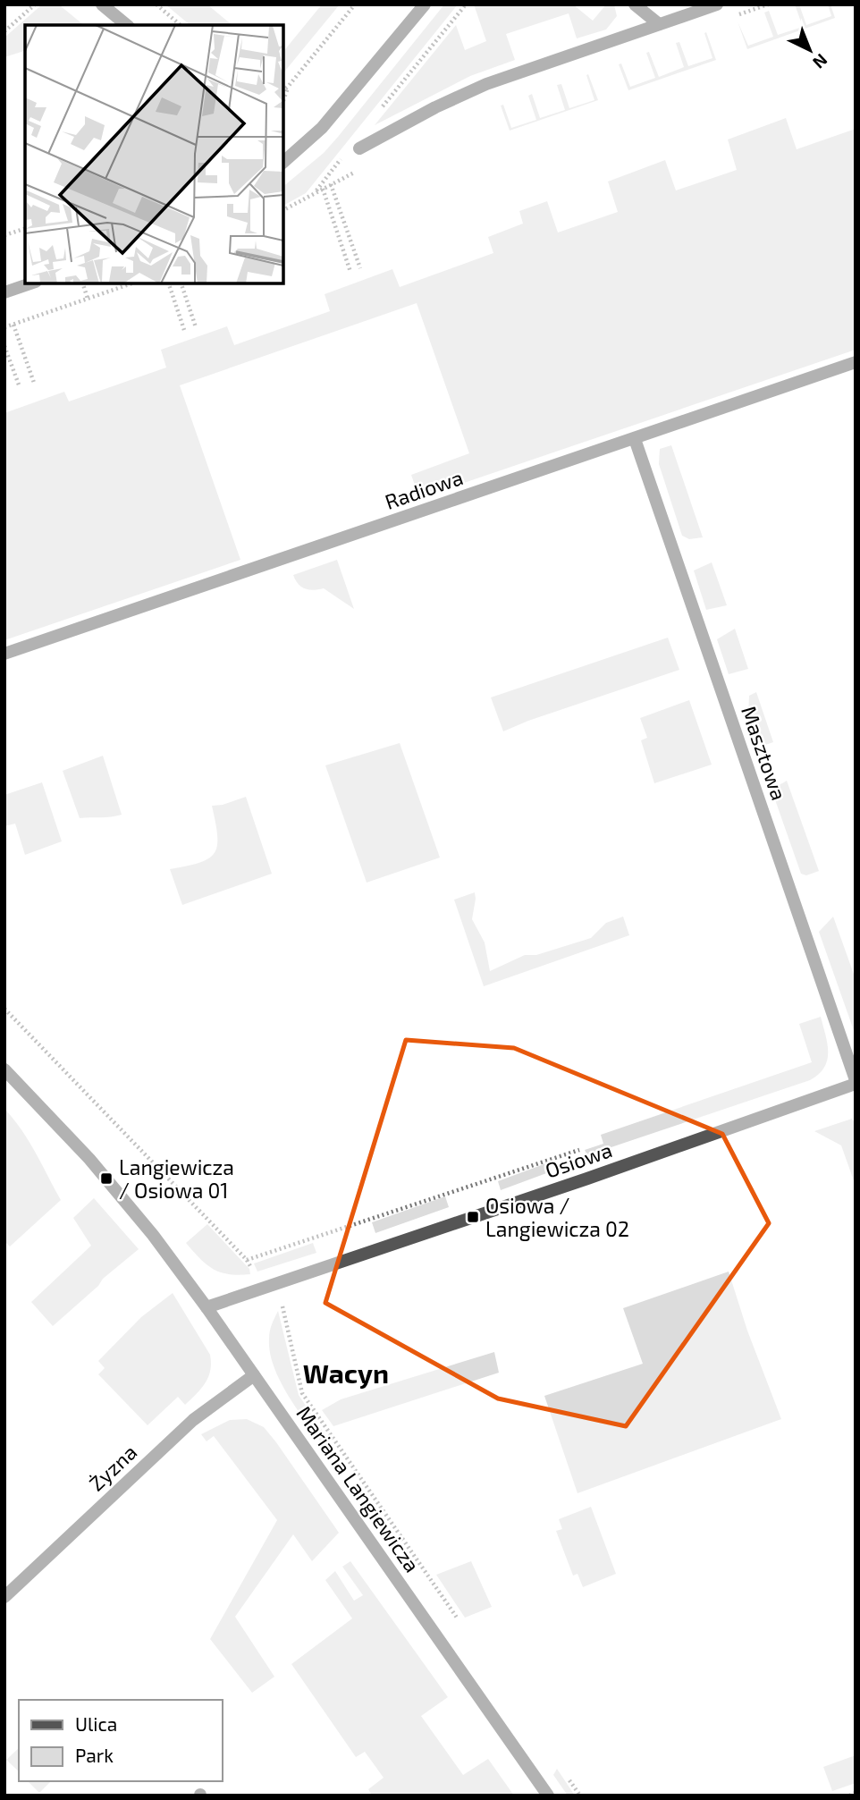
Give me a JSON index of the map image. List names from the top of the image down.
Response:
{
  "streets": {
    "street": [
      "Radiowa",
      "Masztowa",
      "Osiowa",
      "Żyzna",
      "Mariana Langiewicza"
    ]
  },
  "crossings": [
    ["Radiowa", "Masztowa"],
    ["Masztowa", "Osiowa"],
    ["Osiowa", "Mariana Langiewicza"],
    ["Żyzna", "Mariana Langiewicza"]
  ],
  "districts": ["Wacyn"],
  "places": {
    "transit": ["Langiewicza / Osiowa 01", "Osiowa / Langiewicza 02"]
  },
  "legend": ["Ulica", "Park"],
  "north": "bottom right"
}
